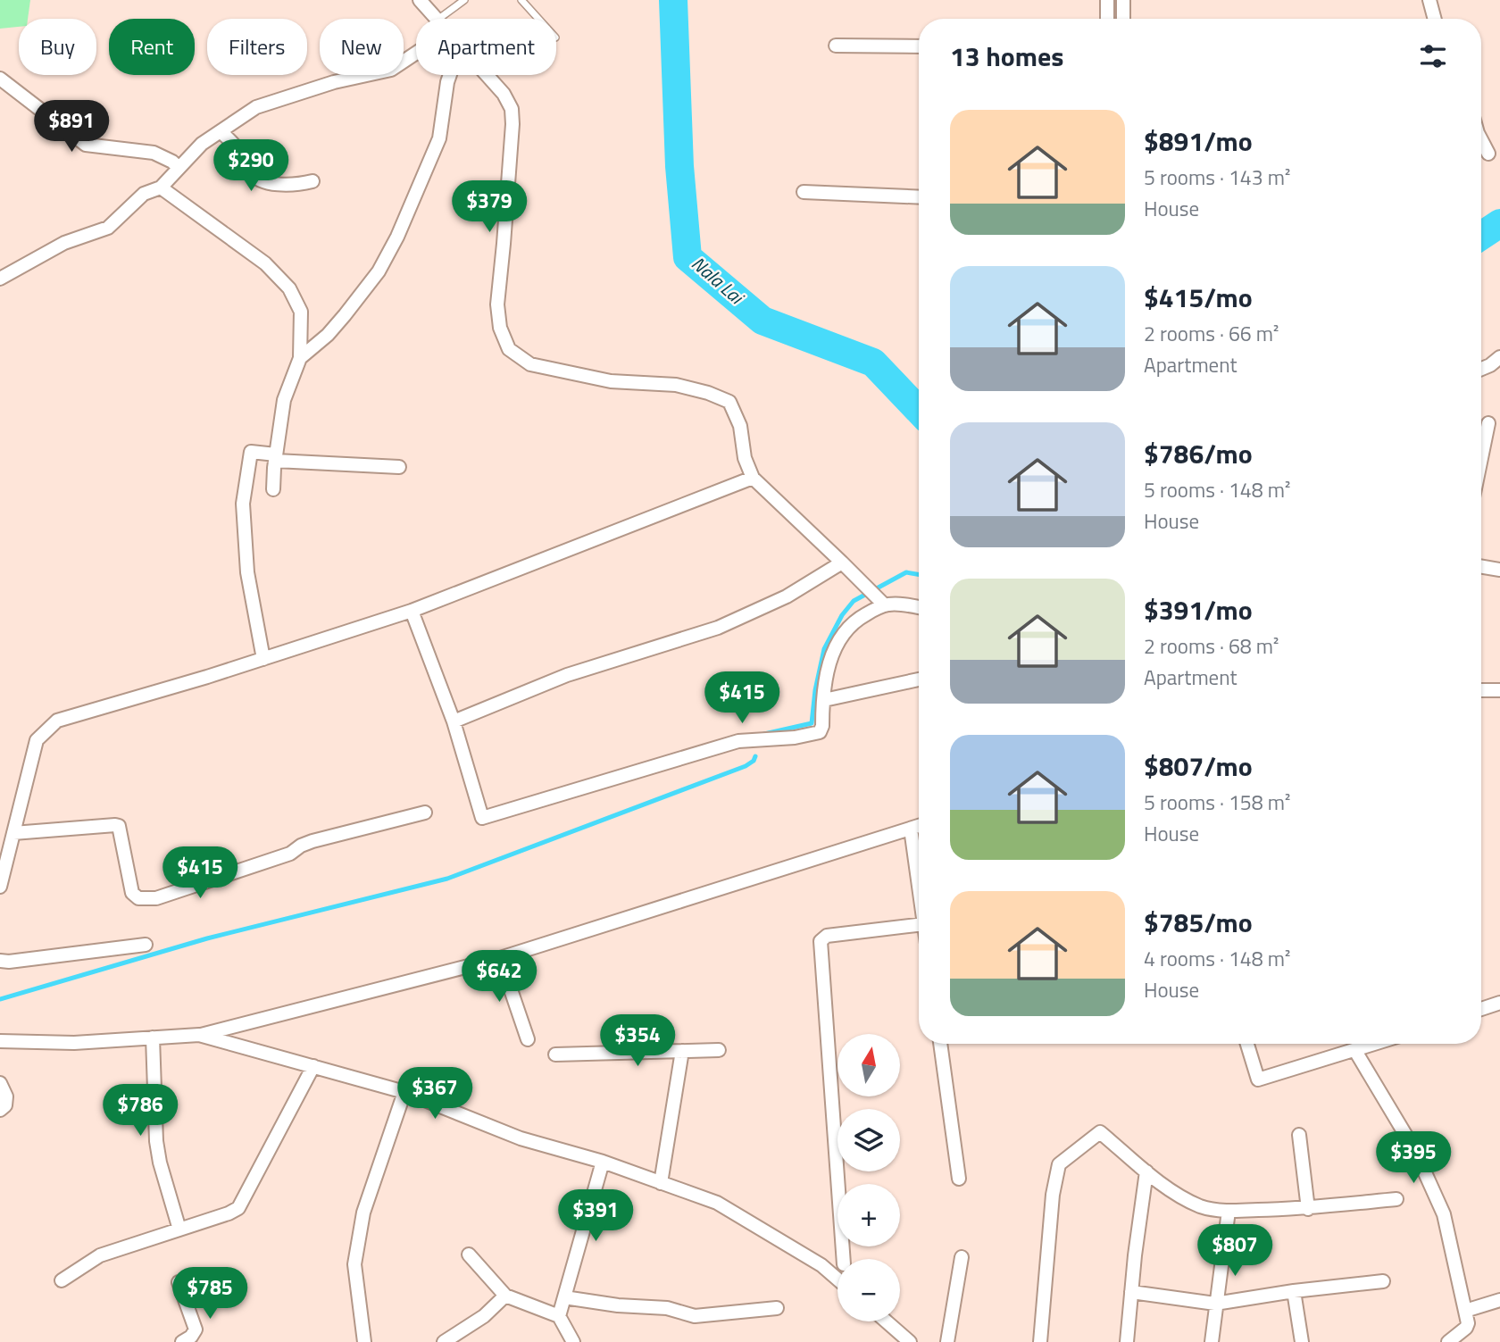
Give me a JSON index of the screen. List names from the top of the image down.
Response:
{
  "water": ["Nala Lai"],
  "north": "top",
  "page": {
    "chip": [
      "Buy",
      "Rent",
      "Filters",
      "New",
      "Apartment"
    ],
    "heading": "13 homes",
    "list": [
      {
        "name": "$891/mo",
        "note": "5 rooms · 143 m² · House"
      },
      {
        "name": "$415/mo",
        "note": "2 rooms · 66 m² · Apartment"
      },
      {
        "name": "$786/mo",
        "note": "5 rooms · 148 m² · House"
      },
      {
        "name": "$391/mo",
        "note": "2 rooms · 68 m² · Apartment"
      },
      {
        "name": "$807/mo",
        "note": "5 rooms · 158 m² · House"
      },
      {
        "name": "$785/mo",
        "note": "4 rooms · 148 m² · House"
      }
    ],
    "price": [
      "$891",
      "$290",
      "$379",
      "$415",
      "$415",
      "$642",
      "$354",
      "$367",
      "$786",
      "$395",
      "$391",
      "$807",
      "$785"
    ],
    "map_buttons": ["+", "−"]
  }
}
